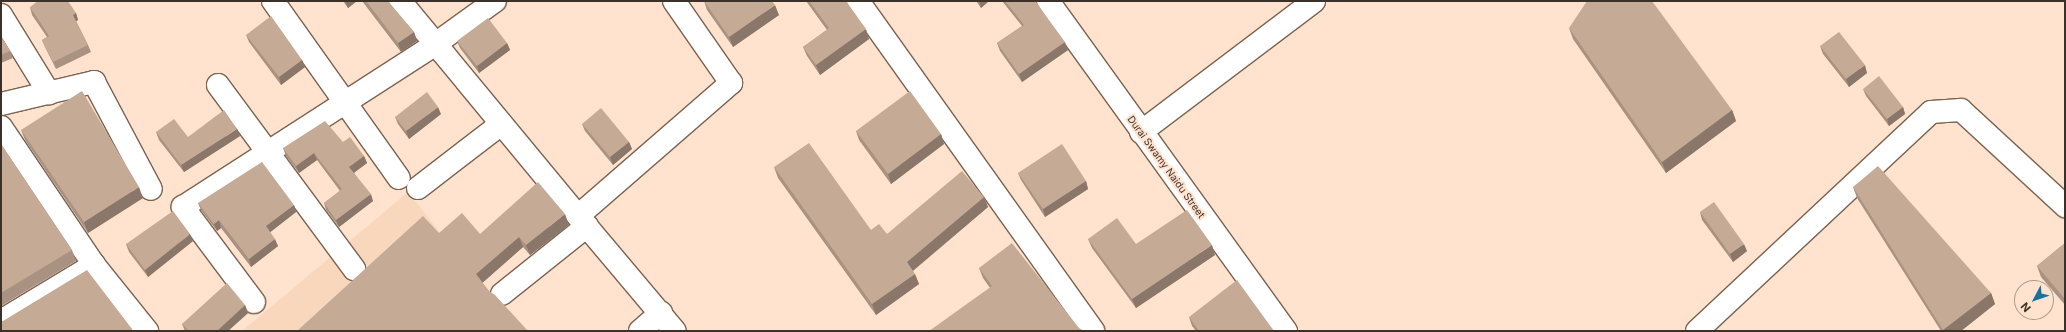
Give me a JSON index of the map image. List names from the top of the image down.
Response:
{
  "streets": {
    "street": ["Durai Swamy Naidu Street"]
  },
  "north": "bottom left"
}
